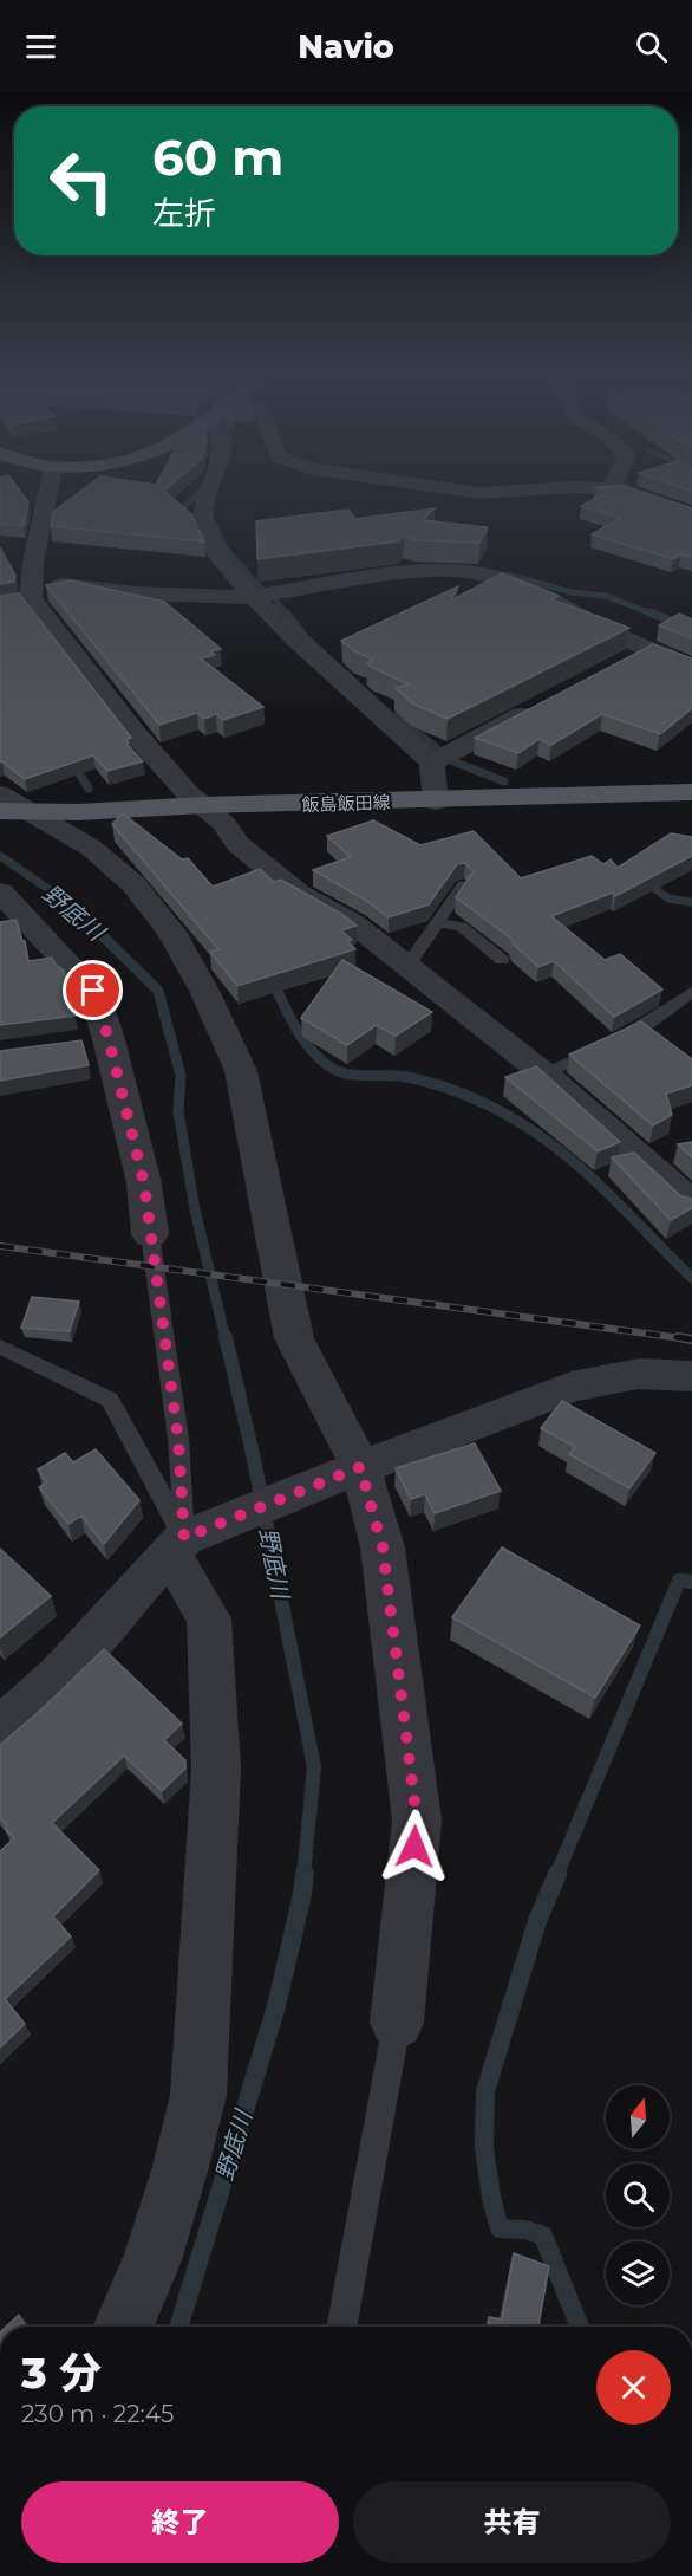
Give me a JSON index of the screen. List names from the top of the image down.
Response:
{
  "streets": {
    "main road": ["飯島飯田線"]
  },
  "water": ["野底川"],
  "north": "top",
  "page": {
    "header": "Navio",
    "turn": ["60 m", "左折"],
    "heading": ["3 分", "230 m · 22:45"],
    "buttons": ["終了", "共有"]
  }
}
